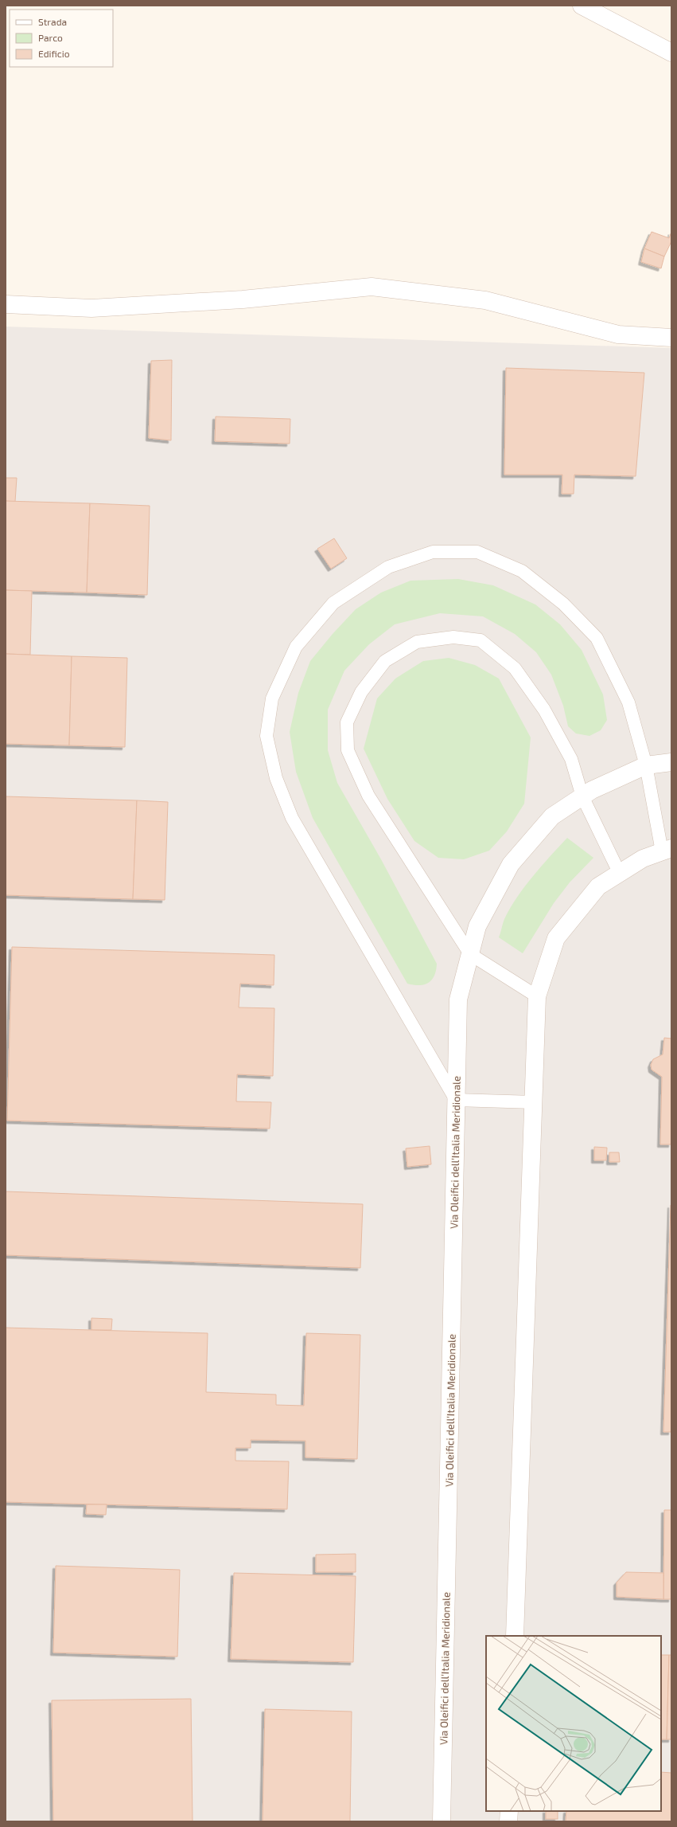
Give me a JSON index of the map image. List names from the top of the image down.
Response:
{
  "streets": {
    "street": ["Via Oleifici dell'Italia Meridionale"]
  },
  "legend": ["Strada", "Parco", "Edificio"]
}
